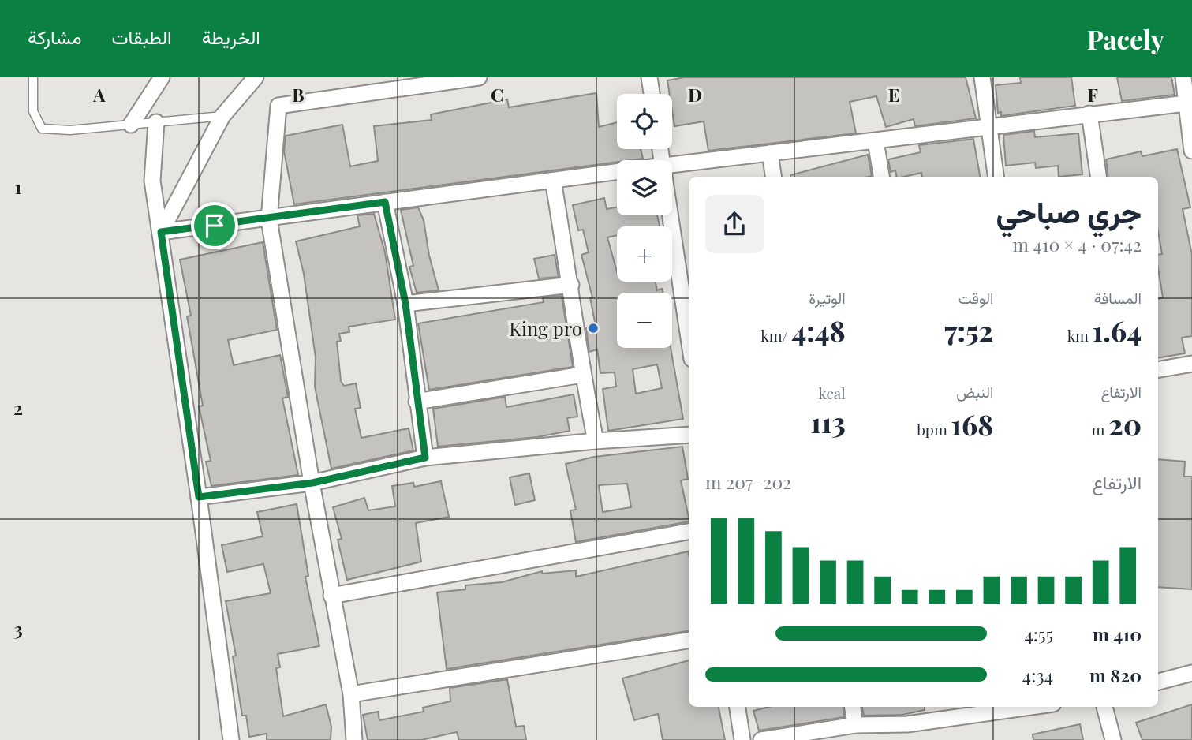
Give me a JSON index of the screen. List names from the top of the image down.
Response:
{
  "places": ["King pro"],
  "page": {
    "header": "Pacely",
    "nav": ["الخريطة", "الطبقات", "مشاركة"],
    "map_buttons": ["+", "−"],
    "heading": ["جري صباحي", "07:42 · 4 × 410 m"],
    "stats": [
      ["المسافة", "1.64 km"],
      ["الوقت", "7:52"],
      ["الوتيرة", "4:48 /km"],
      ["الارتفاع", "20 m"],
      ["النبض", "168 bpm"],
      ["kcal", "113"]
    ],
    "chart": ["الارتفاع", "202–207 m"],
    "list": [
      {
        "name": "410 m",
        "note": "4:55"
      },
      {
        "name": "820 m",
        "note": "4:34"
      }
    ]
  },
  "grid": {
    "columns": [
      "A",
      "B",
      "C",
      "D",
      "E",
      "F"
    ],
    "rows": ["1", "2", "3"]
  }
}
